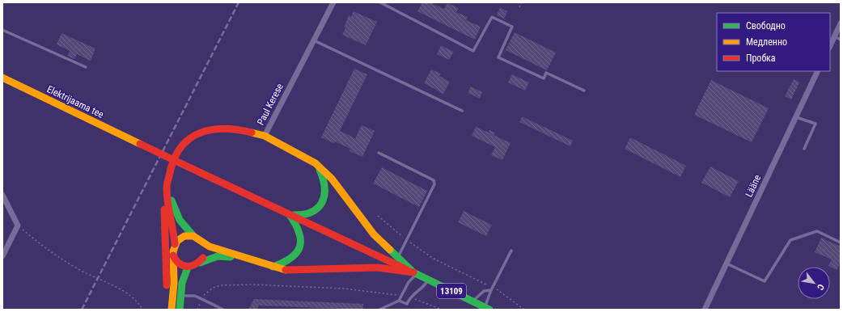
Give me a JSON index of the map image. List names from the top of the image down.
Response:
{
  "streets": {
    "main road": ["Elektrijaama tee", "Paul Kerese", "13109"],
    "street": ["Lääne"]
  },
  "crossings": [
    ["Elektrijaama tee", "13109"]
  ],
  "legend": ["Свободно", "Медленно", "Пробка"],
  "north": "bottom right"
}
